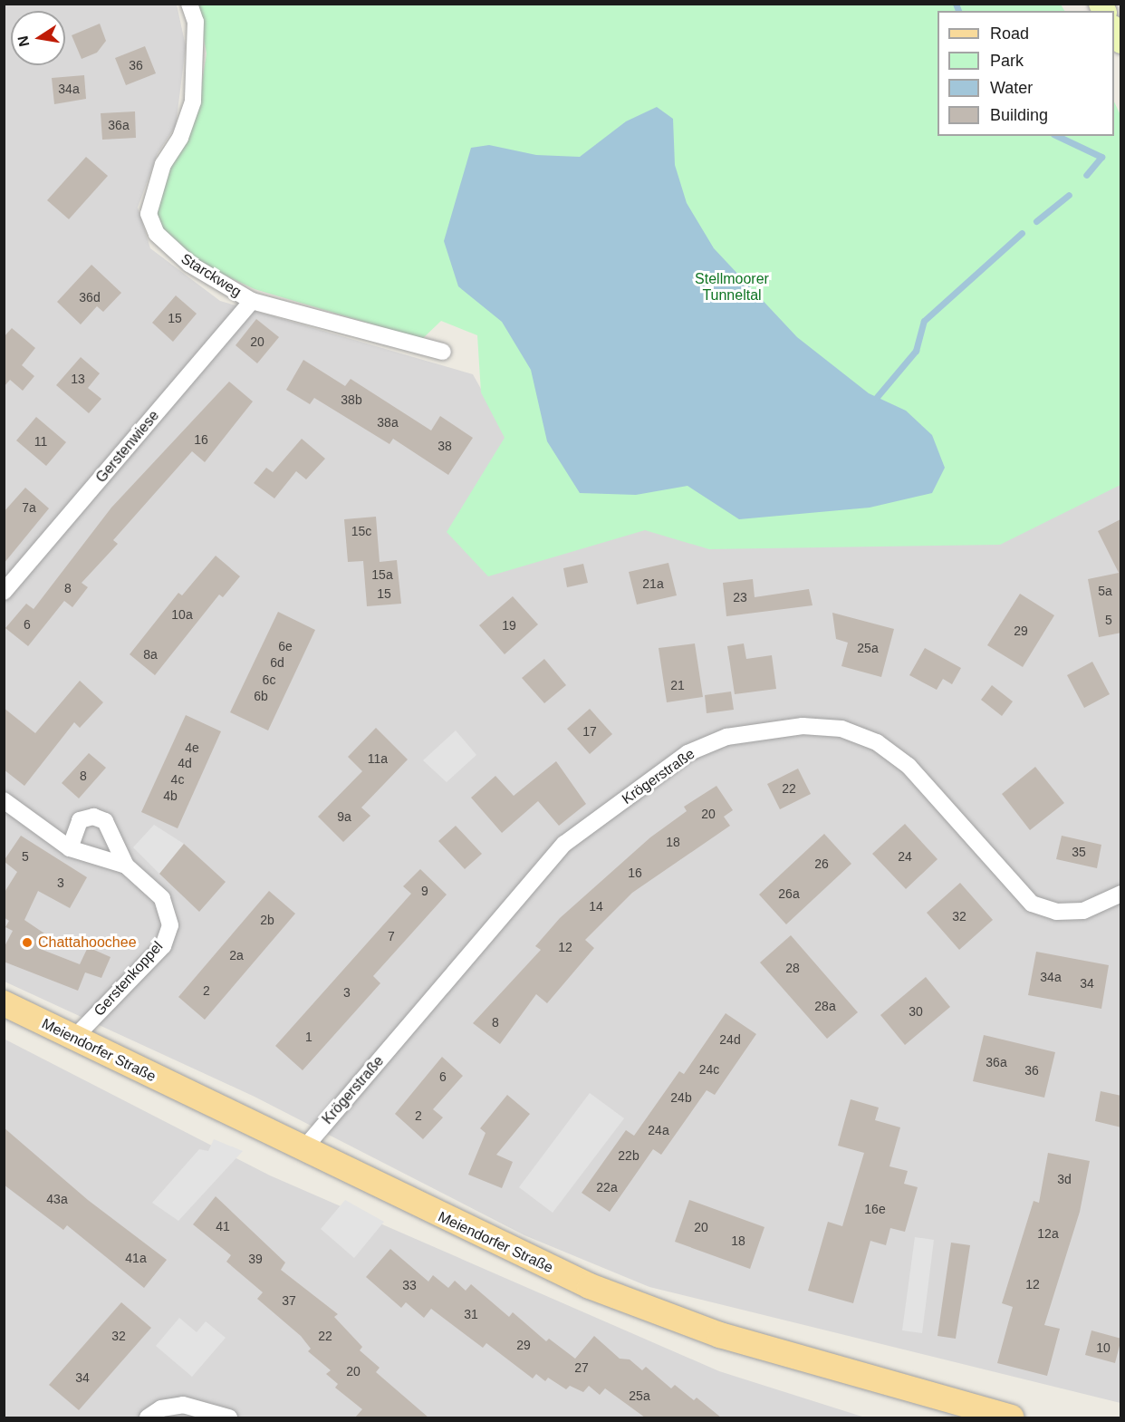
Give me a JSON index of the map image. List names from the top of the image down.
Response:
{
  "streets": {
    "main road": ["Meiendorfer Straße"],
    "street": [
      "Starckweg",
      "Gerstenwiese",
      "Krögerstraße",
      "Gerstenkoppel"
    ]
  },
  "crossings": [
    ["Starckweg", "Gerstenwiese"],
    ["Krögerstraße", "Meiendorfer Straße"],
    ["Gerstenkoppel", "Meiendorfer Straße"]
  ],
  "parks": ["Stellmoorer Tunneltal"],
  "places": ["Chattahoochee"],
  "house_numbers": [
    "36",
    "34a",
    "36a",
    "36d",
    "15",
    "20",
    "13",
    "38b",
    "38a",
    "16",
    "11",
    "38",
    "7a",
    "15c",
    "15a",
    "21a",
    "8",
    "5a",
    "15",
    "23",
    "10a",
    "5",
    "6",
    "19",
    "29",
    "6e",
    "25a",
    "8a",
    "6d",
    "6c",
    "21",
    "6b",
    "17",
    "4e",
    "11a",
    "4d",
    "8",
    "4c",
    "22",
    "4b",
    "20",
    "9a",
    "18",
    "35",
    "5",
    "24",
    "26",
    "16",
    "3",
    "9",
    "26a",
    "14",
    "32",
    "2b",
    "7",
    "12",
    "2a",
    "28",
    "34a",
    "34",
    "2",
    "3",
    "28a",
    "30",
    "8",
    "1",
    "24d",
    "36a",
    "24c",
    "36",
    "6",
    "24b",
    "2",
    "24a",
    "22b",
    "3d",
    "22a",
    "43a",
    "16e",
    "41",
    "20",
    "12a",
    "18",
    "41a",
    "39",
    "12",
    "33",
    "37",
    "31",
    "32",
    "22",
    "29",
    "10",
    "27",
    "20",
    "34",
    "25a"
  ],
  "legend": [
    "Road",
    "Park",
    "Water",
    "Building"
  ],
  "north": "left"
}
